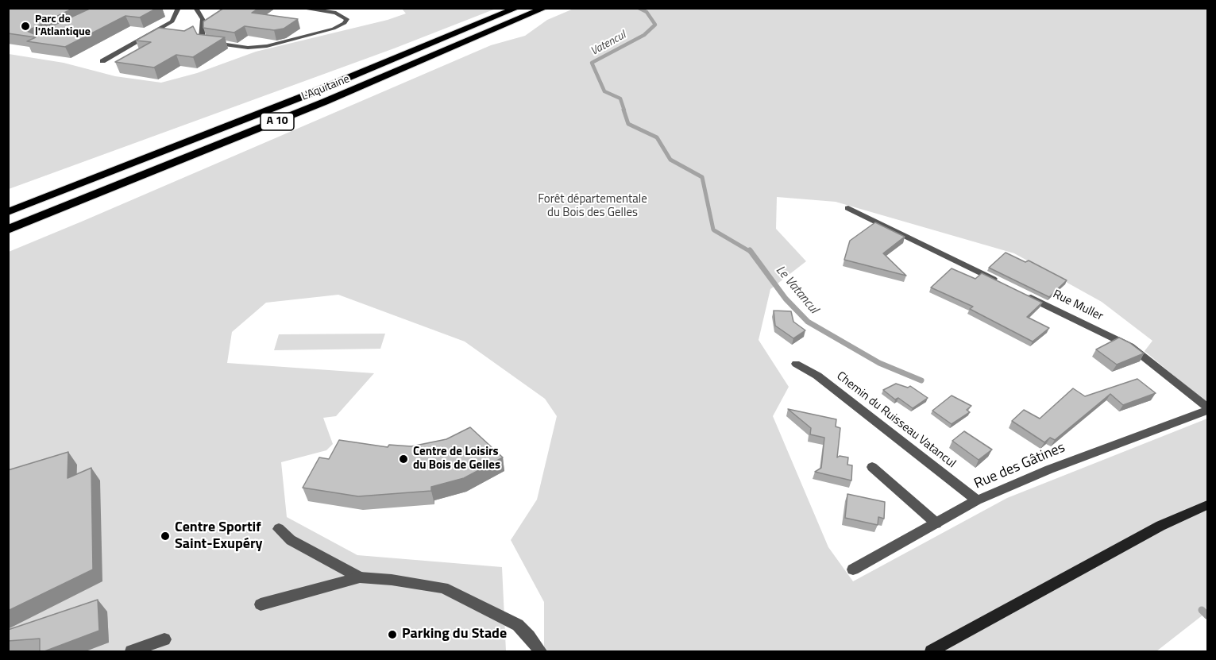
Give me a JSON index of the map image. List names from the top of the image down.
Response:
{
  "streets": {
    "highway": ["L'Aquitaine", "A 10"],
    "street": ["Rue Muller", "Chemin du Ruisseau Vatancul", "Rue des Gâtines"]
  },
  "crossings": [
    ["Rue Muller", "Rue des Gâtines"],
    ["Chemin du Ruisseau Vatancul", "Rue des Gâtines"]
  ],
  "water": ["Vatencul", "Le Vatancul"],
  "parks": ["Forêt départementale du Bois des Gelles"],
  "places": [
    "Parc de l'Atlantique",
    "Centre de Loisirs du Bois de Gelles",
    "Centre Sportif Saint-Exupéry",
    "Parking du Stade"
  ]
}
